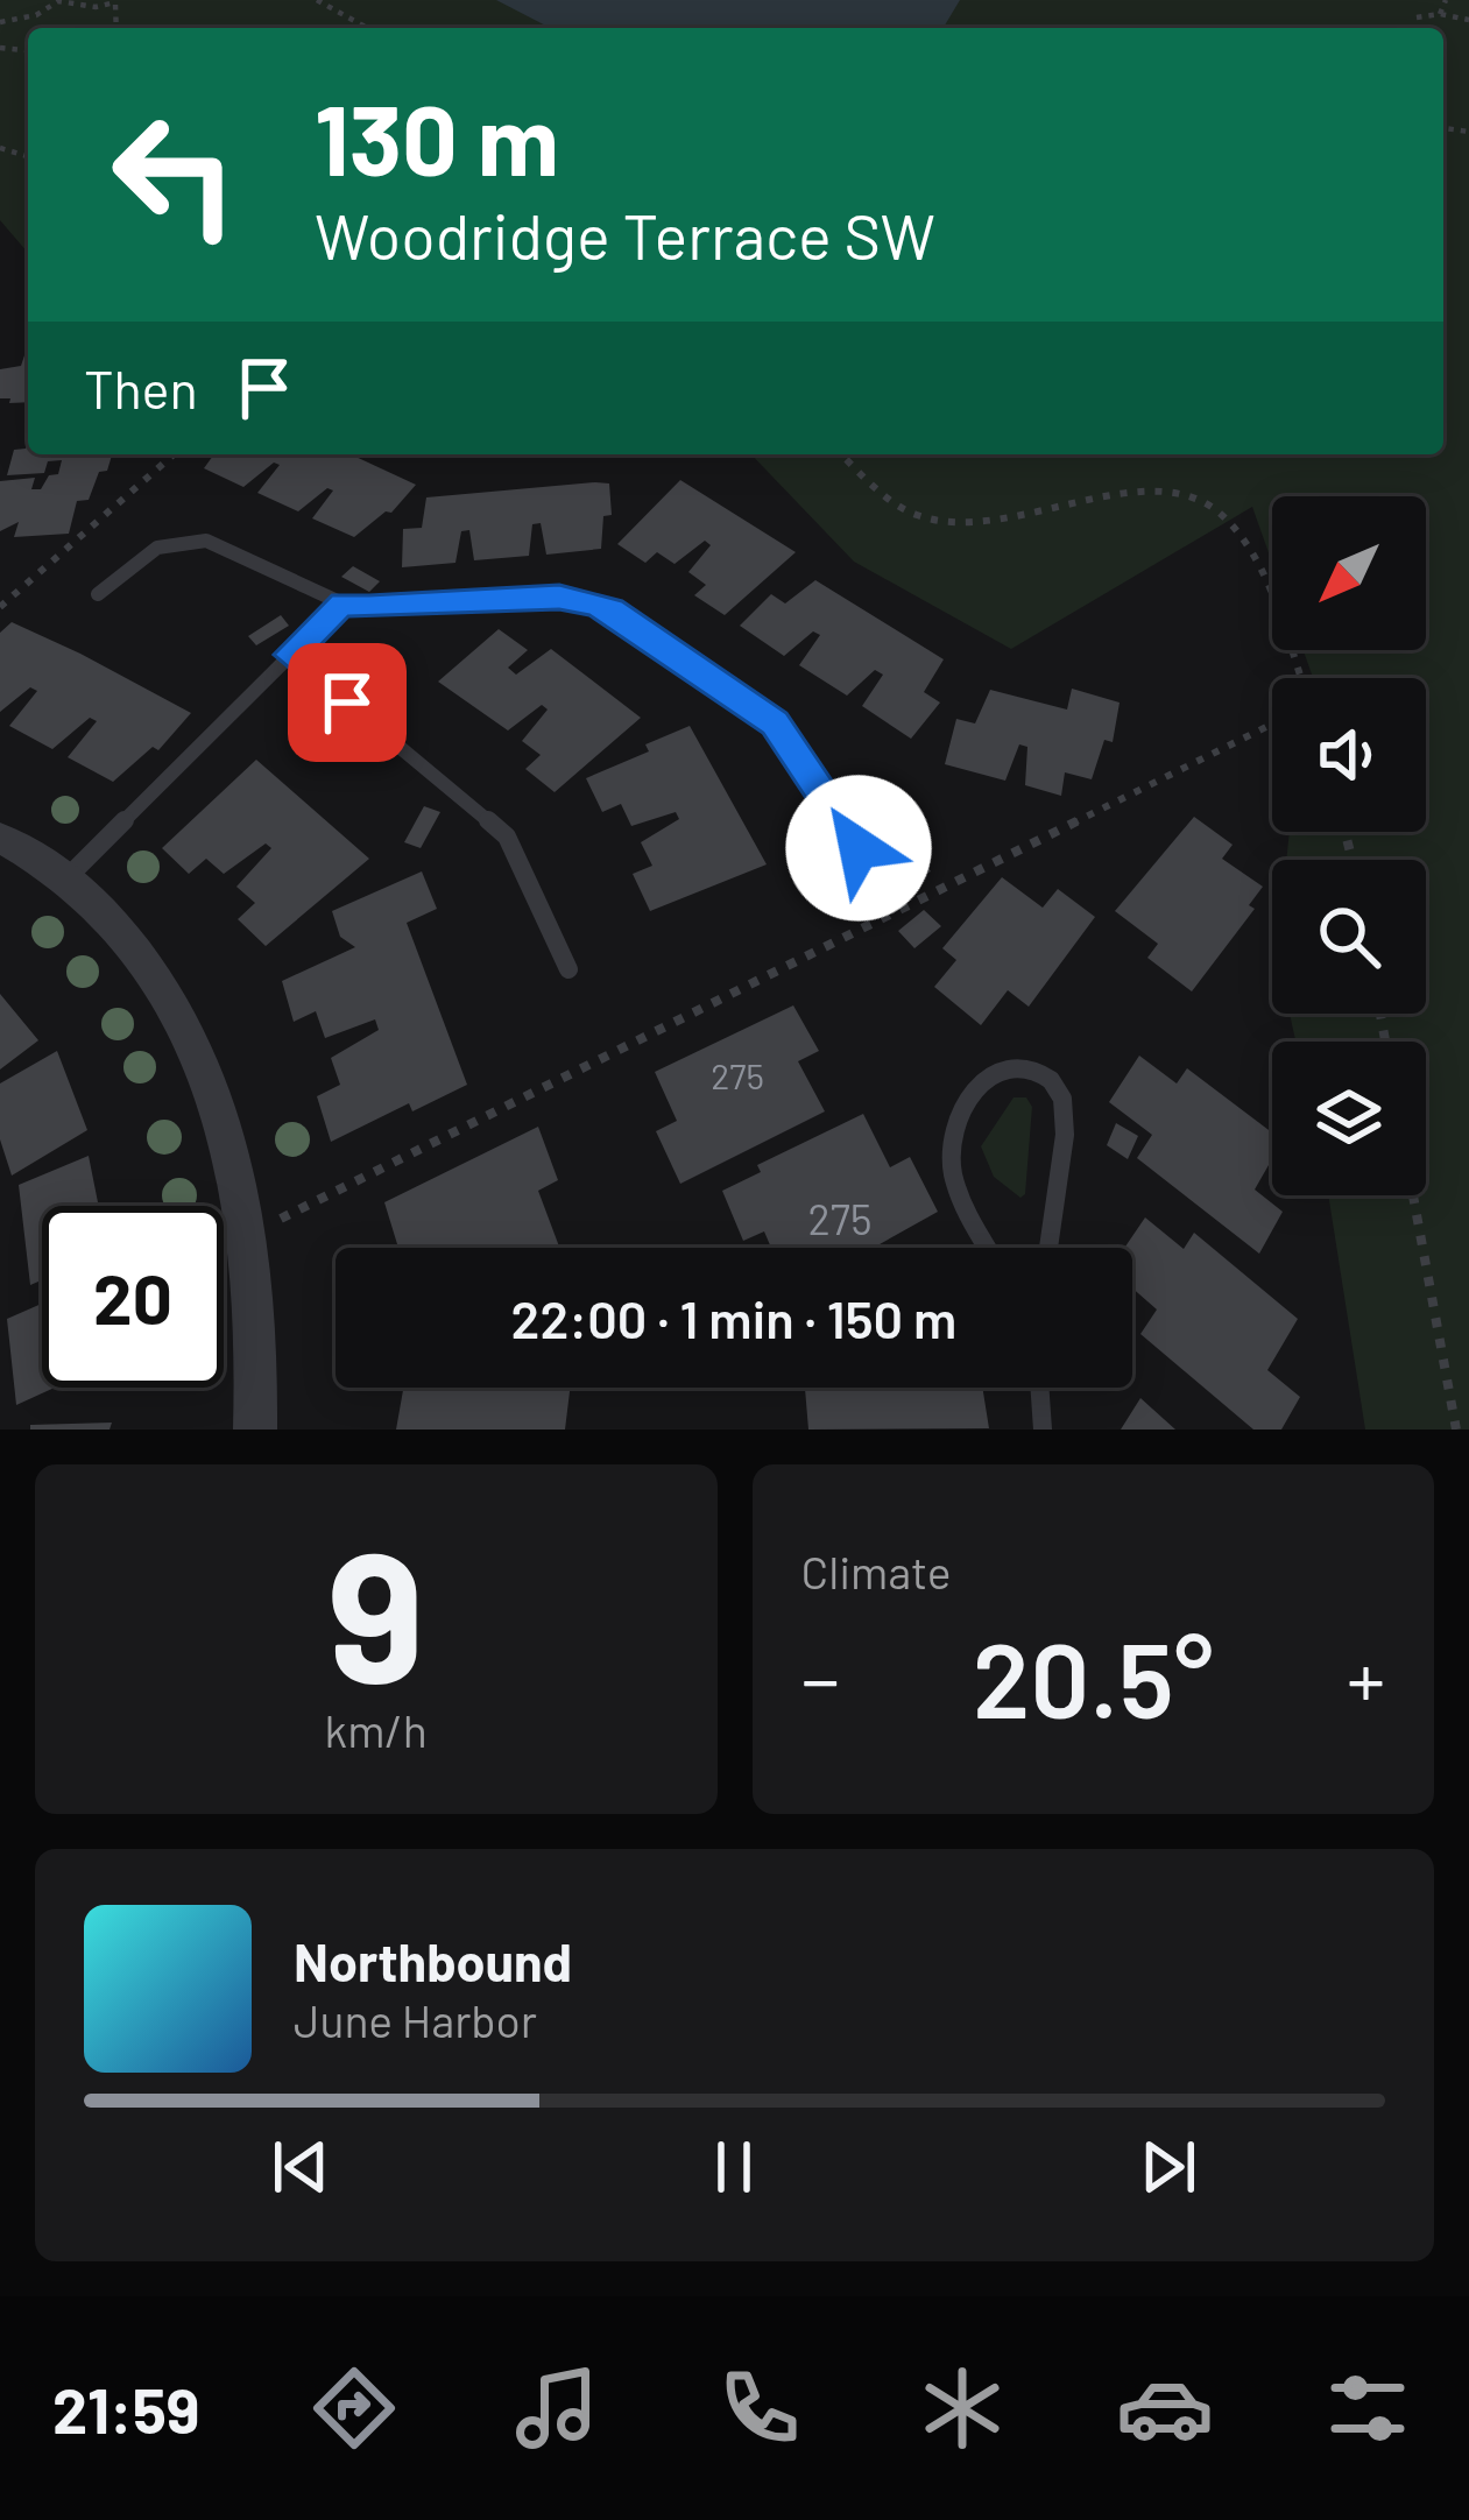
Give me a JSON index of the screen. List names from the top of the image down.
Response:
{
  "house_numbers": ["275", "275"],
  "north": "bottom left",
  "page": {
    "turn": ["130 m", "Woodridge Terrace SW"],
    "then": "Then",
    "limit": "20",
    "trip": "22:00 · 1 min · 150 m",
    "tile": [
      ["9", "km/h"],
      "Climate"
    ],
    "heat": ["−", "20.5°", "+"],
    "song": ["Northbound", "June Harbor"],
    "tabs": "21:59"
  }
}
